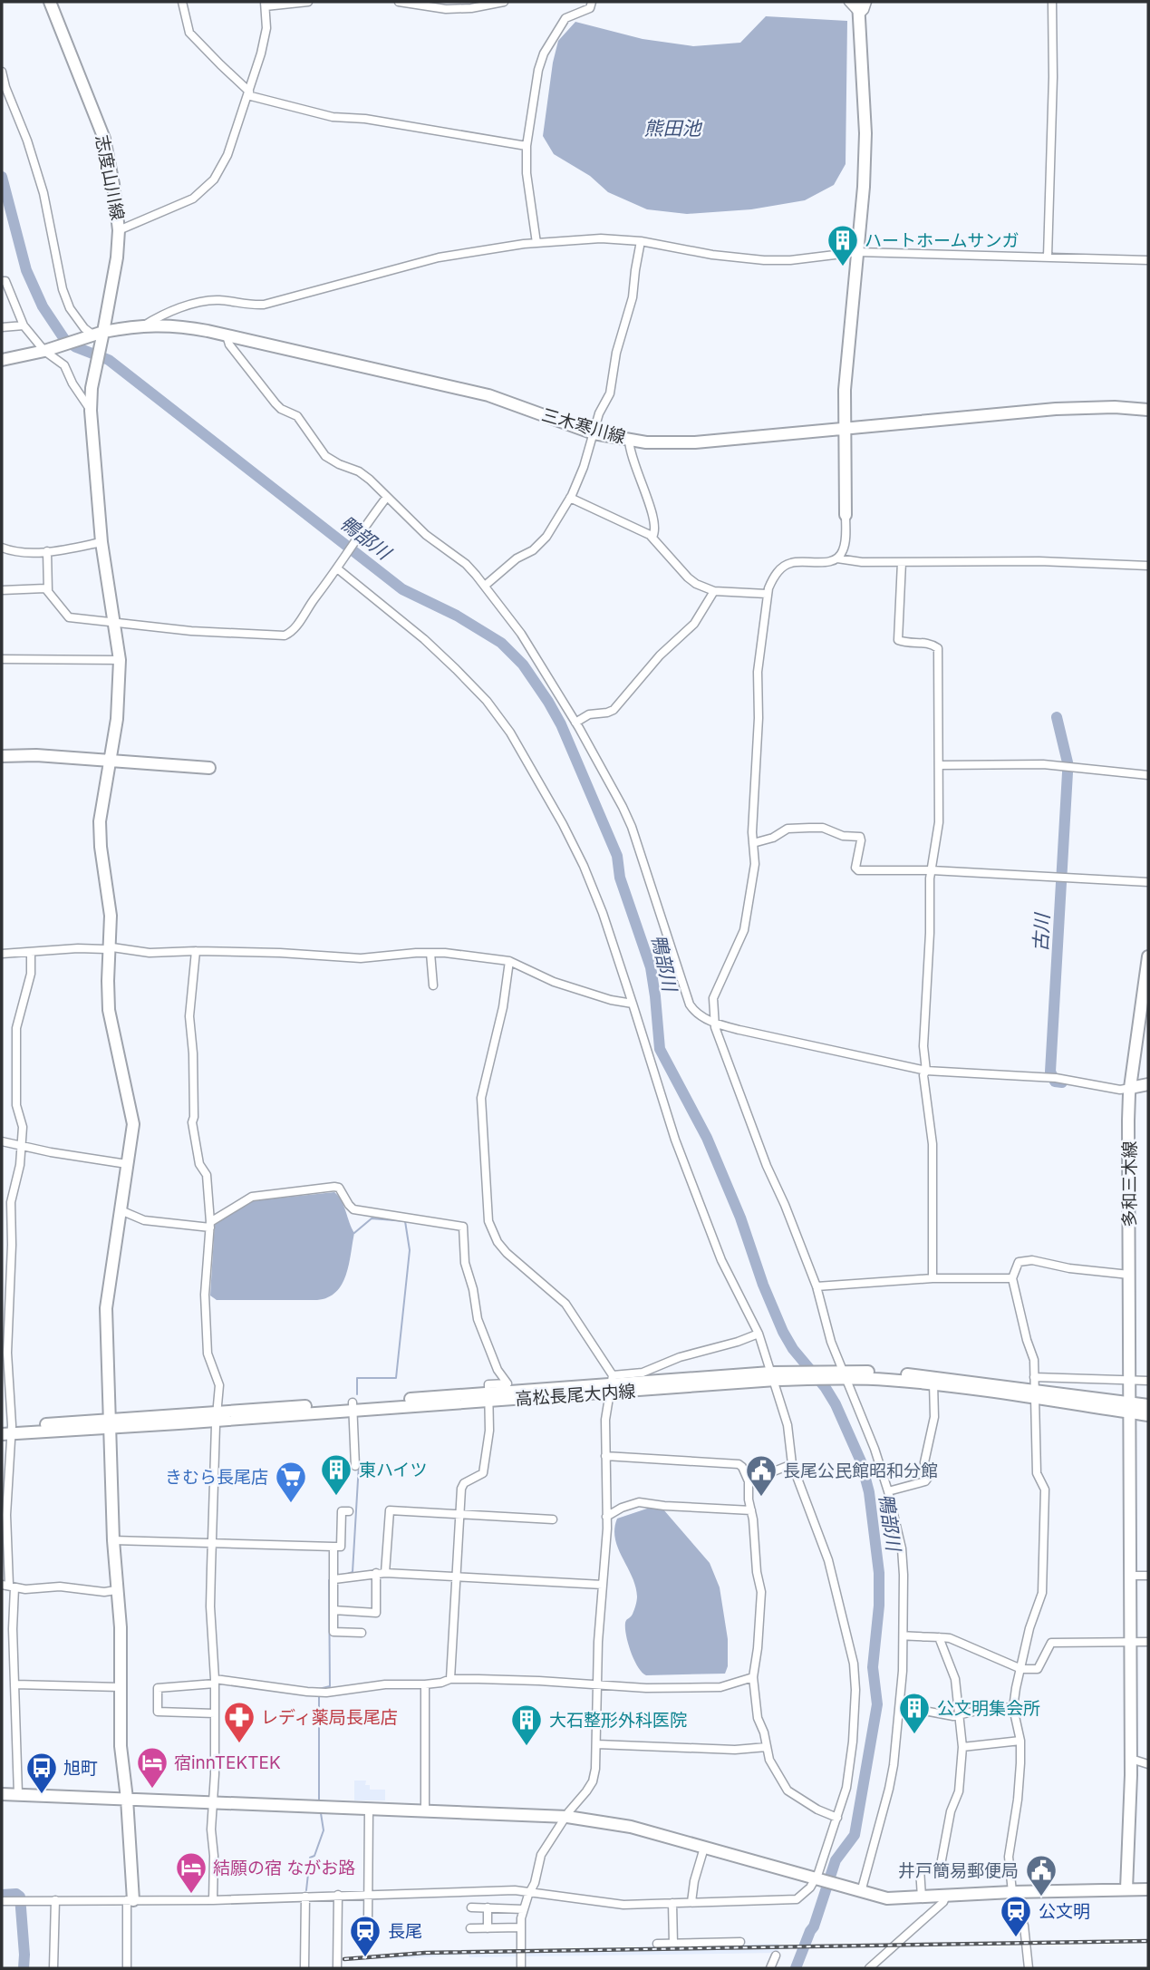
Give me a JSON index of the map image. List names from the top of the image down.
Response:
{
  "streets": {
    "street": [
      "志度山川線",
      "三木寒川線",
      "多和三木線",
      "高松長尾大内線"
    ]
  },
  "crossings": [
    ["志度山川線", "三木寒川線"],
    ["志度山川線", "高松長尾大内線"],
    ["多和三木線", "高松長尾大内線"]
  ],
  "water": ["熊田池", "鴨部川", "古川"],
  "places": {
    "building": [
      "ハートホームサンガ",
      "東ハイツ",
      "公文明集会所",
      "大石整形外科医院"
    ],
    "public building": ["長尾公民館昭和分館", "井戸簡易郵便局"],
    "supermarket": ["きむら長尾店"],
    "pharmacy": ["レディ薬局長尾店"],
    "hotel": ["宿innTEKTEK", "結願の宿 ながお路"],
    "bus stop": ["旭町"],
    "station": ["公文明", "長尾"]
  }
}
